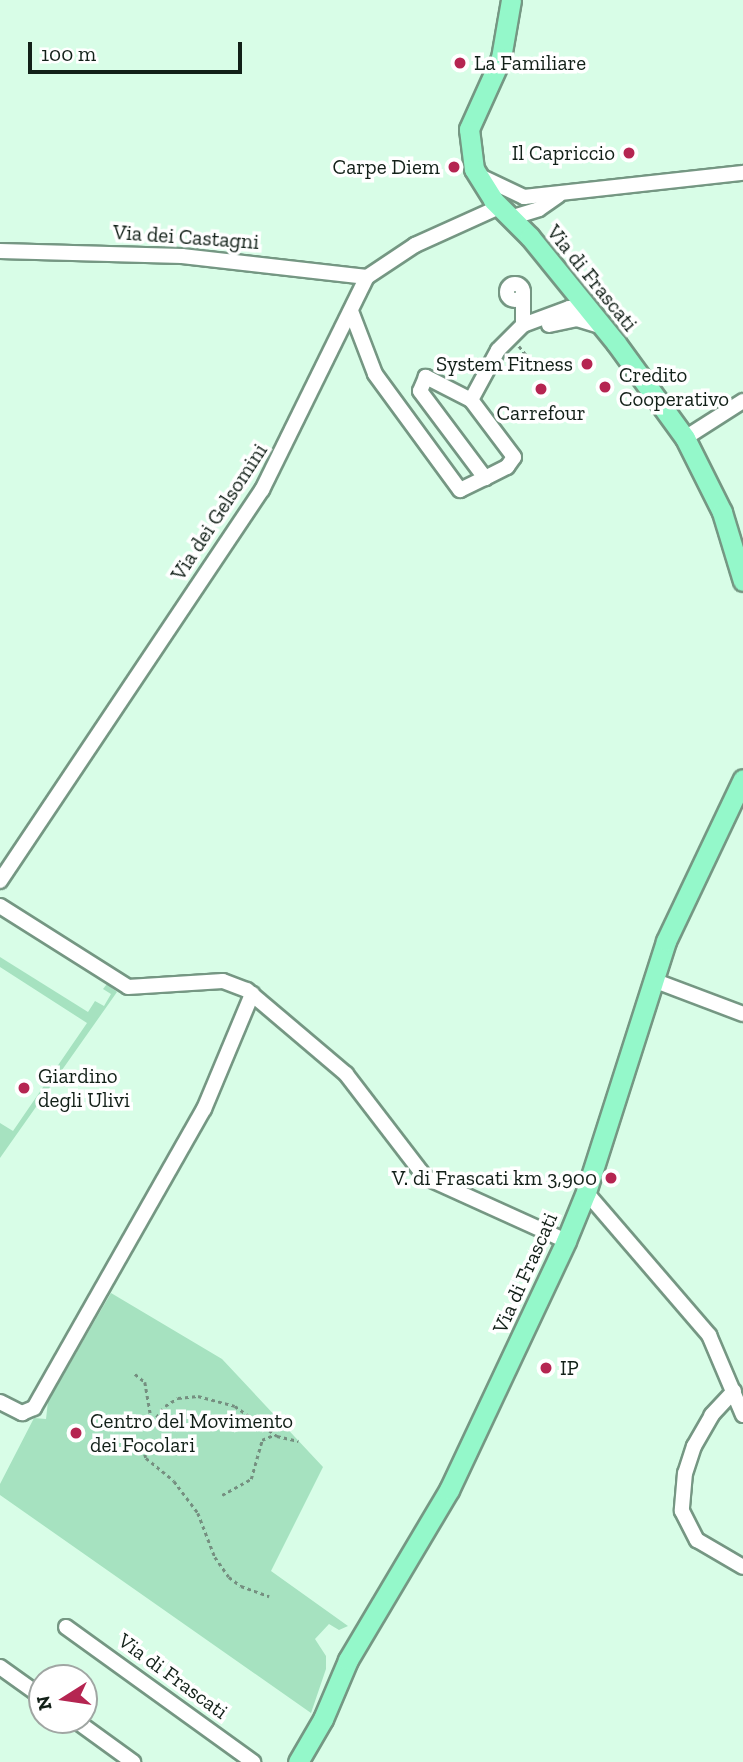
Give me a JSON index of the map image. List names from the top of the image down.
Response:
{
  "streets": {
    "main road": ["Via di Frascati"],
    "street": ["Via dei Castagni", "Via dei Gelsomini"]
  },
  "crossings": [
    ["Via dei Castagni", "Via dei Gelsomini"]
  ],
  "places": [
    "La Familiare",
    "Il Capriccio",
    "Carpe Diem",
    "System Fitness",
    "Credito Cooperativo",
    "Carrefour",
    "Giardino degli Ulivi",
    "V. di Frascati km 3,900",
    "IP",
    "Centro del Movimento dei Focolari"
  ],
  "scale_bar": "100 m",
  "north": "left"
}
